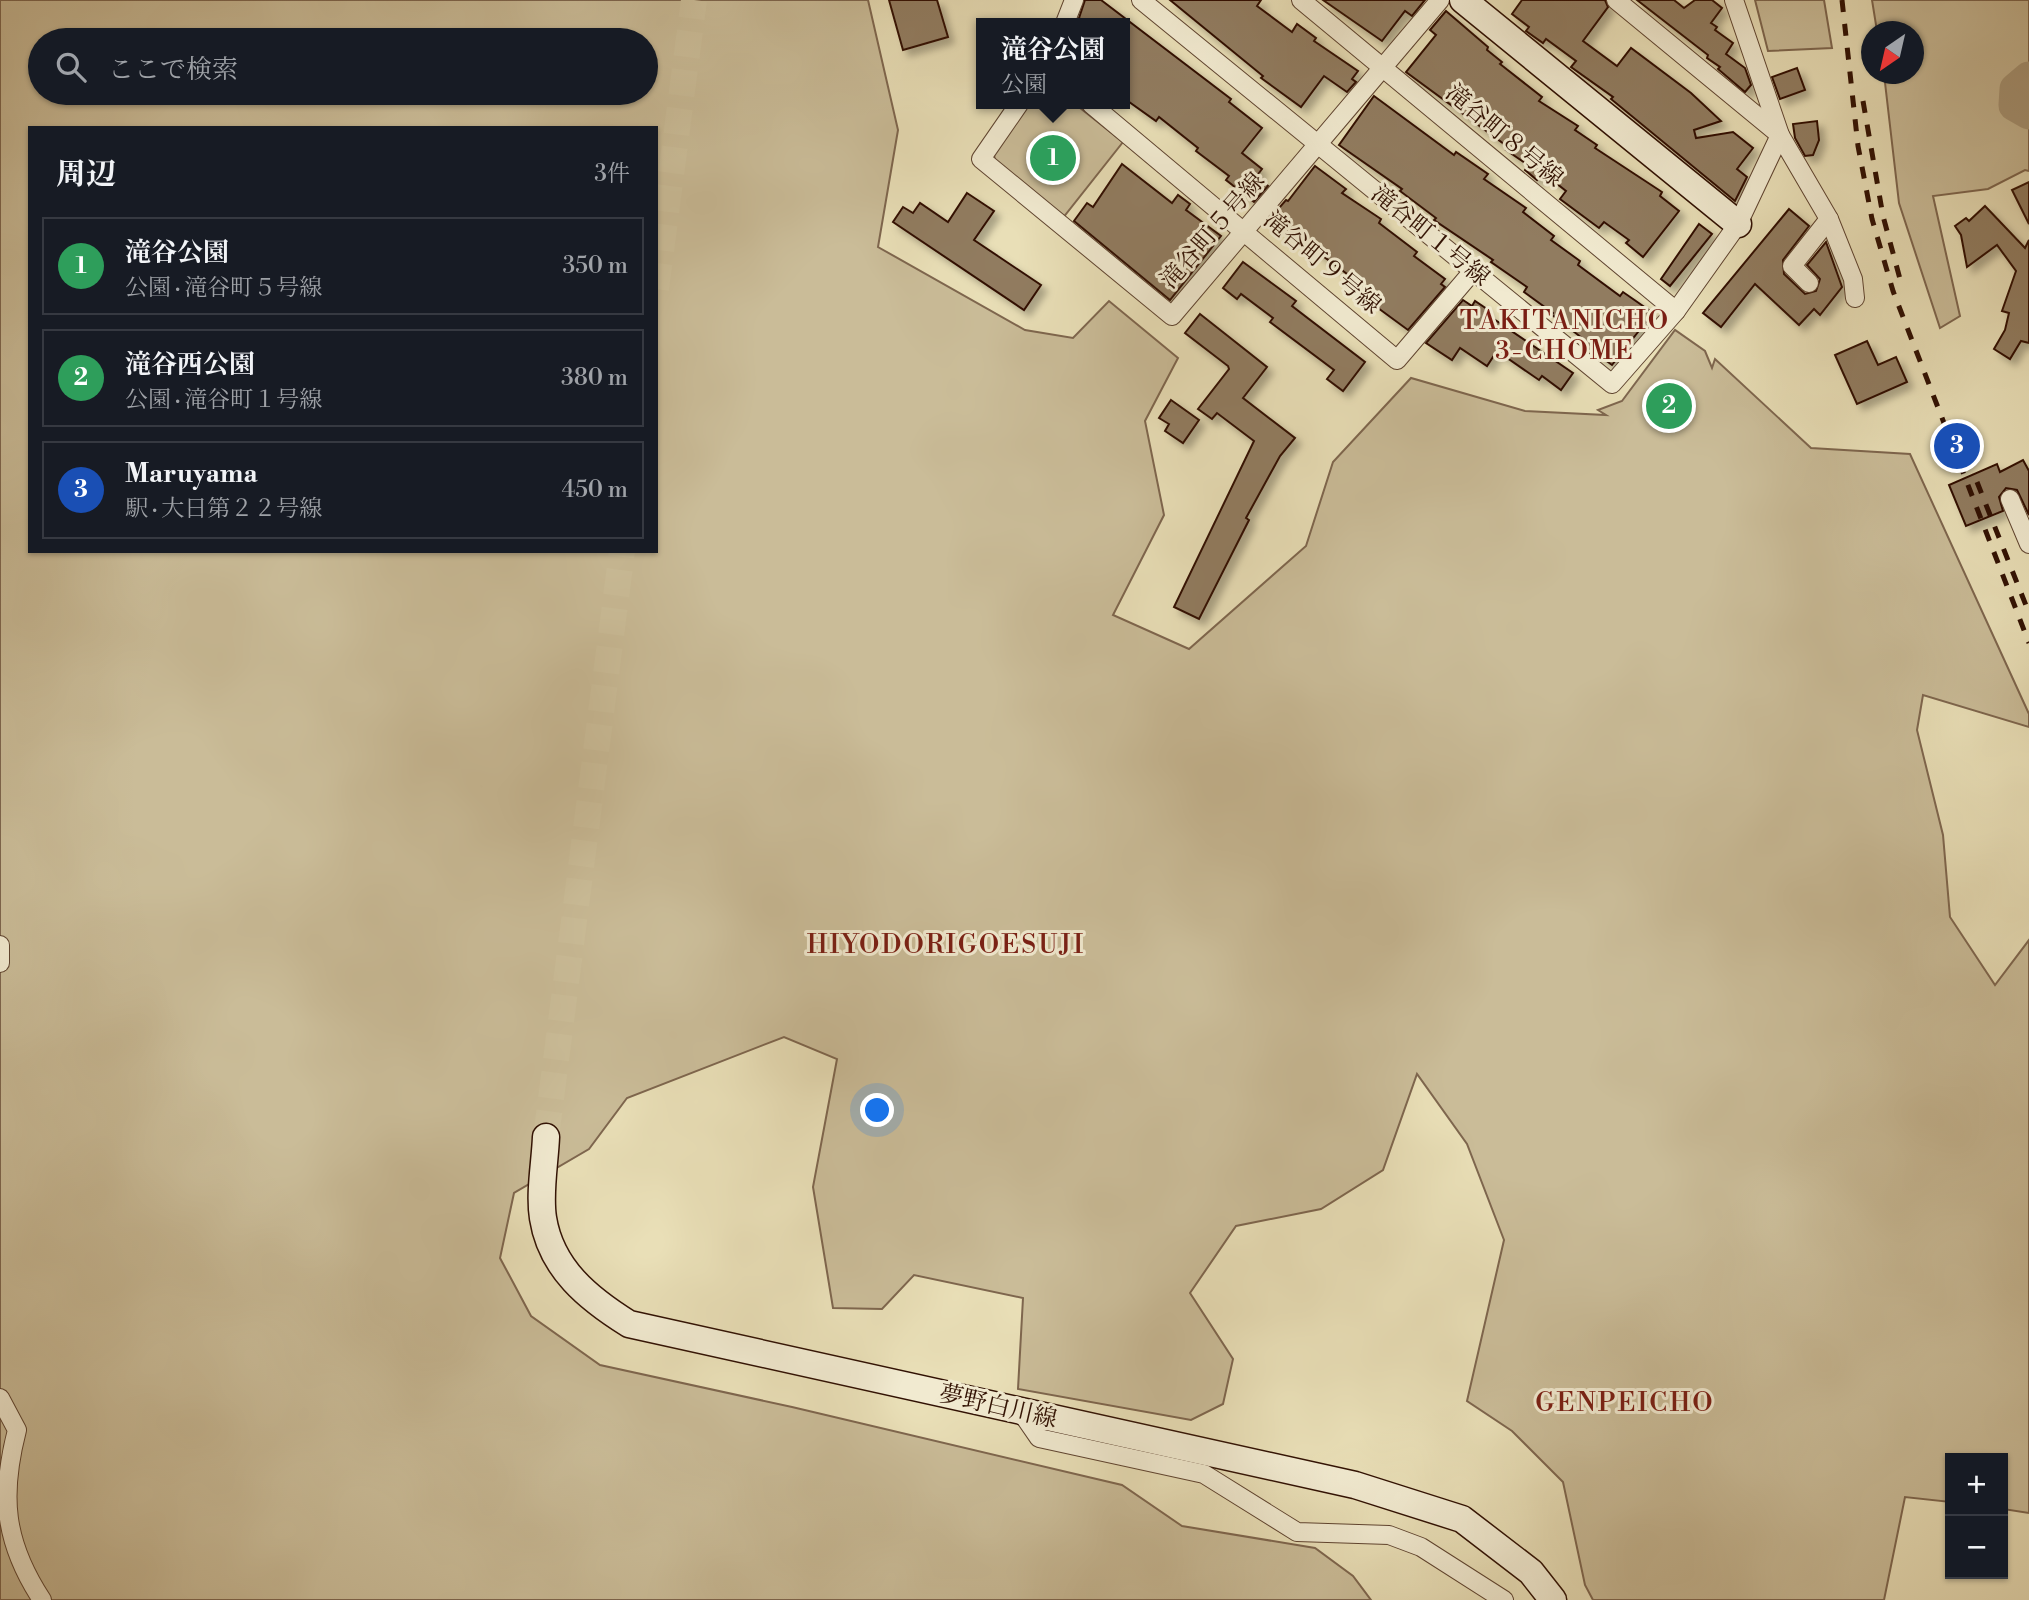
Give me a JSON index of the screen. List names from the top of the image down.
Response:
{
  "streets": {
    "street": [
      "滝谷町８号線",
      "滝谷町５号線",
      "滝谷町１号線",
      "滝谷町９号線",
      "夢野白川線"
    ]
  },
  "crossings": [
    ["滝谷町８号線", "滝谷町５号線"],
    ["滝谷町８号線", "滝谷町１号線"],
    ["滝谷町５号線", "滝谷町１号線"],
    ["滝谷町５号線", "滝谷町９号線"],
    ["滝谷町１号線", "滝谷町９号線"]
  ],
  "districts": ["TAKITANICHO 3-CHOME", "HIYODORIGOESUJI", "GENPEICHO"],
  "north": "bottom left",
  "page": {
    "popup": ["滝谷公園", "公園"],
    "search": "ここで検索",
    "heading": ["周辺", "3件"],
    "pins": ["1", "2", "3"],
    "list": [
      {
        "mark": "1",
        "name": "滝谷公園",
        "note": "公園 · 滝谷町５号線",
        "value": "350 m"
      },
      {
        "mark": "2",
        "name": "滝谷西公園",
        "note": "公園 · 滝谷町１号線",
        "value": "380 m"
      },
      {
        "mark": "3",
        "name": "Maruyama",
        "note": "駅 · 大日第２２号線",
        "value": "450 m"
      }
    ],
    "map_buttons": ["+", "−"]
  }
}
